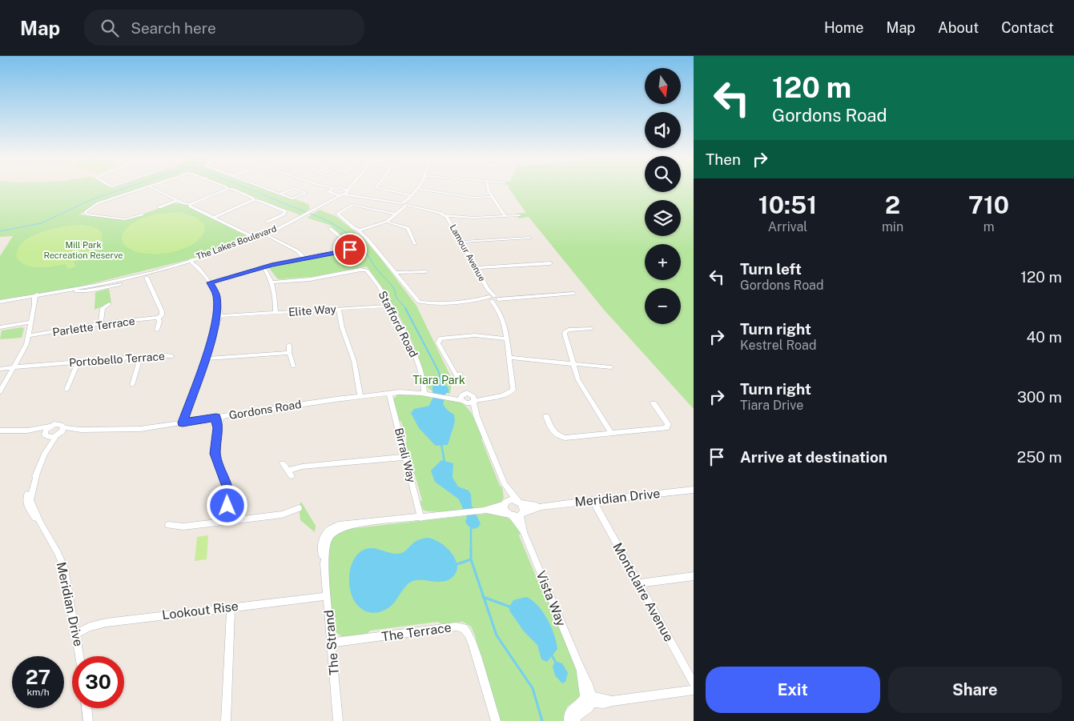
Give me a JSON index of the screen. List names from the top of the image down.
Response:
{
  "streets": {
    "street": [
      "The Lakes Boulevard",
      "Lamour Avenue",
      "Elite Way",
      "Stafford Road",
      "Parlette Terrace",
      "Portobello Terrace",
      "Gordons Road",
      "Birrali Way",
      "Meridian Drive",
      "Montclaire Avenue",
      "Vista Way",
      "Lookout Rise",
      "The Terrace",
      "The Strand"
    ]
  },
  "crossings": [
    ["Lamour Avenue", "Gordons Road"],
    ["Elite Way", "Stafford Road"],
    ["Stafford Road", "Gordons Road"],
    ["Gordons Road", "Birrali Way"],
    ["Gordons Road", "Meridian Drive"],
    ["Birrali Way", "The Strand"],
    ["Meridian Drive", "Montclaire Avenue"],
    ["Meridian Drive", "Vista Way"],
    ["Meridian Drive", "Lookout Rise"],
    ["Meridian Drive", "The Strand"],
    ["Vista Way", "The Strand"],
    ["Lookout Rise", "The Strand"],
    ["The Terrace", "The Strand"]
  ],
  "parks": ["Mill Park Recreation Reserve", "Tiara Park"],
  "north": "bottom",
  "page": {
    "header": "Map",
    "search": "Search here",
    "nav": [
      "Home",
      "Map",
      "About",
      "Contact"
    ],
    "turn": ["120 m", "Gordons Road"],
    "map_buttons": ["+", "−"],
    "then": "Then",
    "eta": [
      "10:51",
      "Arrival",
      "2",
      "min",
      "710",
      "m"
    ],
    "list": [
      {
        "name": "Turn left",
        "note": "Gordons Road",
        "value": "120 m"
      },
      {
        "name": "Turn right",
        "note": "Kestrel Road",
        "value": "40 m"
      },
      {
        "name": "Turn right",
        "note": "Tiara Drive",
        "value": "300 m"
      },
      {
        "name": "Arrive at destination",
        "value": "250 m"
      }
    ],
    "speed": "27 km/h",
    "limit": "30",
    "buttons": ["Exit", "Share"]
  }
}
